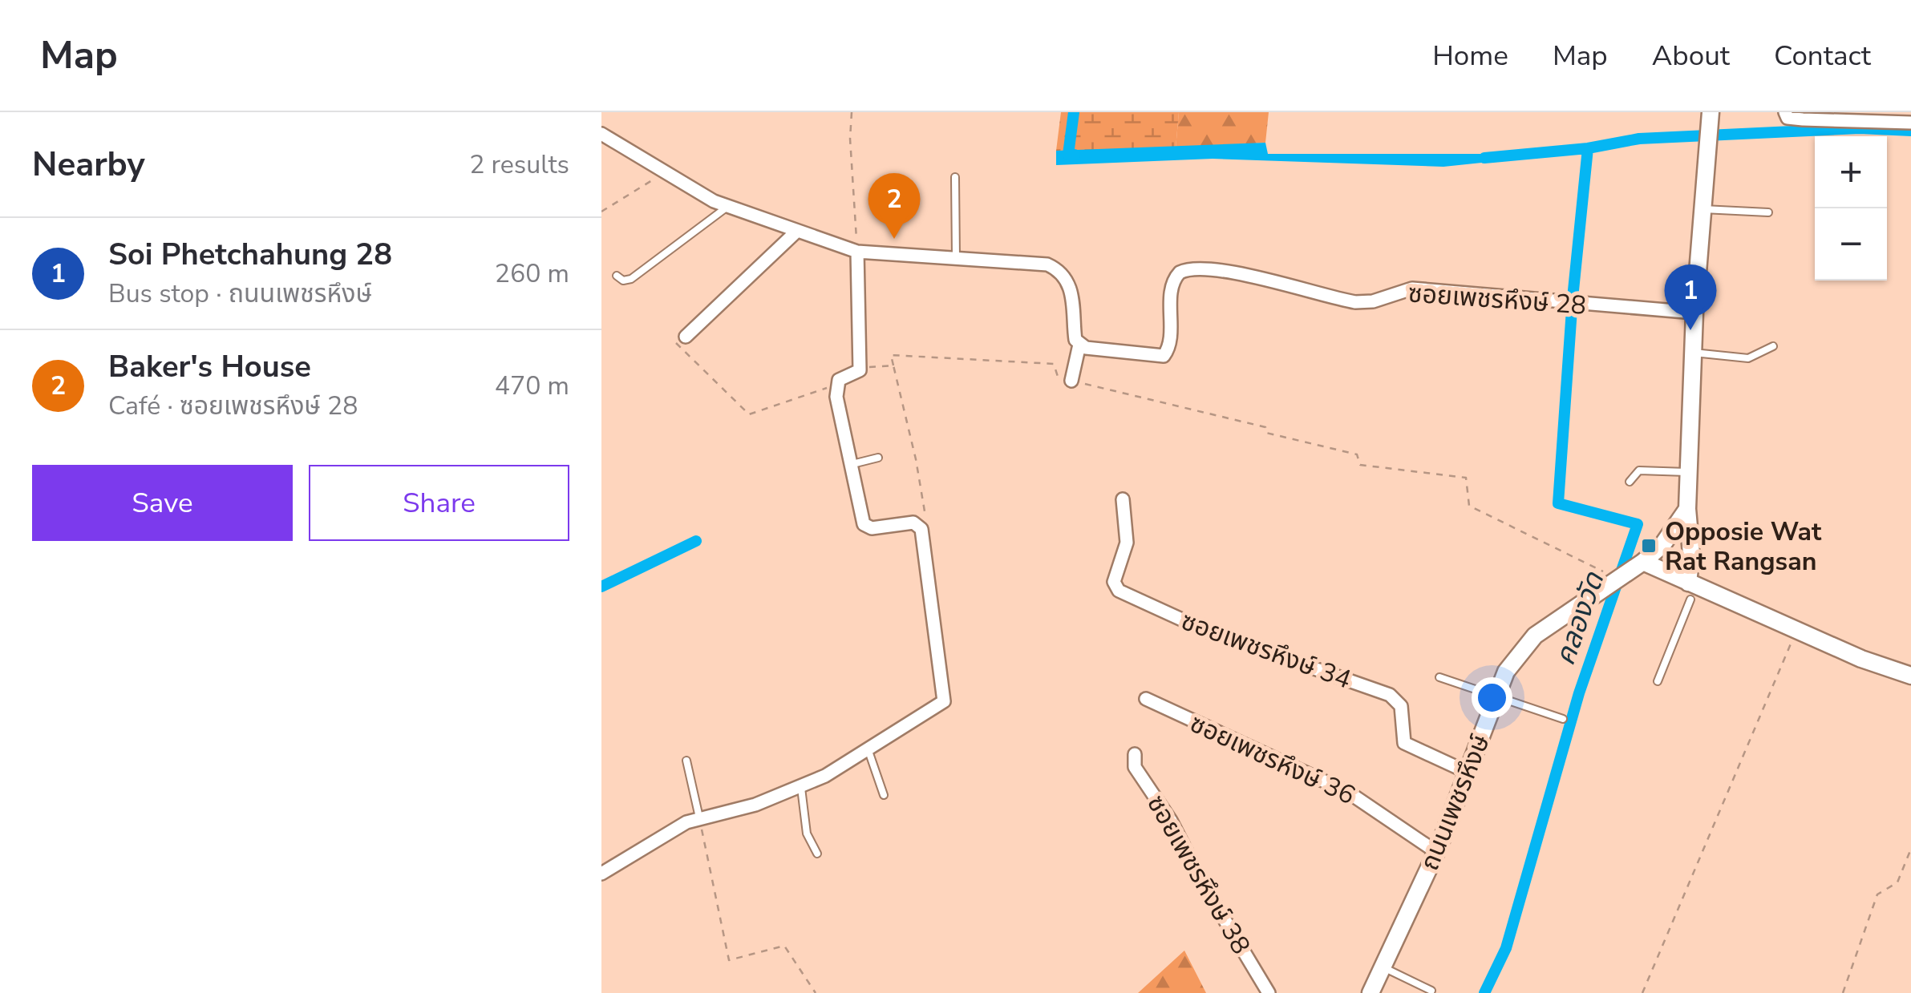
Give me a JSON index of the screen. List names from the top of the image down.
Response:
{
  "streets": {
    "main road": ["ถนนเพชรหึงษ์"],
    "street": [
      "ซอยเพชรหึงษ์ 28",
      "ซอยเพชรหึงษ์ 34",
      "ซอยเพชรหึงษ์ 36",
      "ซอยเพชรหึงษ์ 38"
    ]
  },
  "crossings": [
    ["ซอยเพชรหึงษ์ 34", "ถนนเพชรหึงษ์"],
    ["ซอยเพชรหึงษ์ 36", "ถนนเพชรหึงษ์"]
  ],
  "water": ["คลองวัด"],
  "places": {
    "transit": ["Opposie Wat Rat Rangsan"]
  },
  "page": {
    "header": "Map",
    "nav": [
      "Home",
      "Map",
      "About",
      "Contact"
    ],
    "heading": ["Nearby", "2 results"],
    "map_buttons": ["+", "−"],
    "pins": ["2", "1"],
    "list": [
      {
        "mark": "1",
        "name": "Soi Phetchahung 28",
        "note": "Bus stop · ถนนเพชรหึงษ์",
        "value": "260 m"
      },
      {
        "mark": "2",
        "name": "Baker's House",
        "note": "Café · ซอยเพชรหึงษ์ 28",
        "value": "470 m"
      }
    ],
    "buttons": ["Save", "Share"]
  }
}
